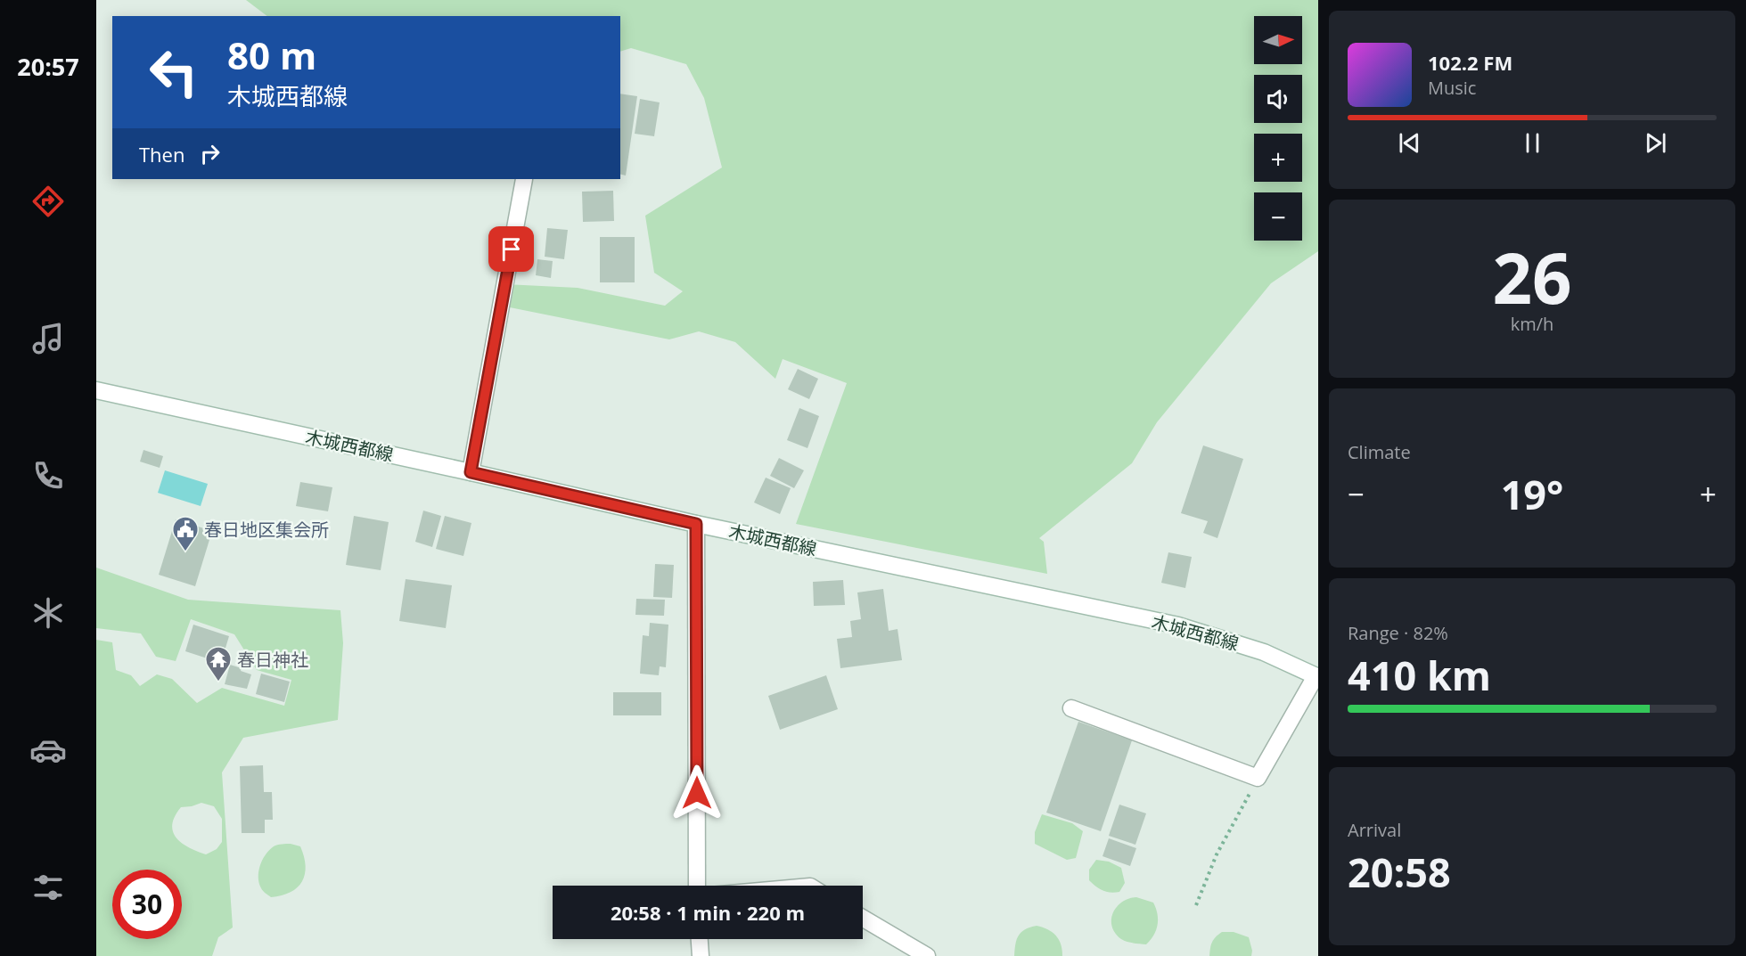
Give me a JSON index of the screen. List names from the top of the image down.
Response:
{
  "streets": {
    "main road": ["木城西都線"]
  },
  "places": {
    "public building": ["春日地区集会所"],
    "temple": ["春日神社"]
  },
  "north": "right",
  "page": {
    "tabs": "20:57",
    "map_buttons": ["+", "−"],
    "turn": ["80 m", "木城西都線"],
    "song": ["102.2 FM", "Music"],
    "then": "Then",
    "tile": [
      ["26", "km/h"],
      "Climate",
      ["Range · 82%", "410 km"],
      ["Arrival", "20:58"]
    ],
    "heat": ["−", "19°", "+"],
    "limit": "30",
    "trip": "20:58 · 1 min · 220 m"
  }
}
